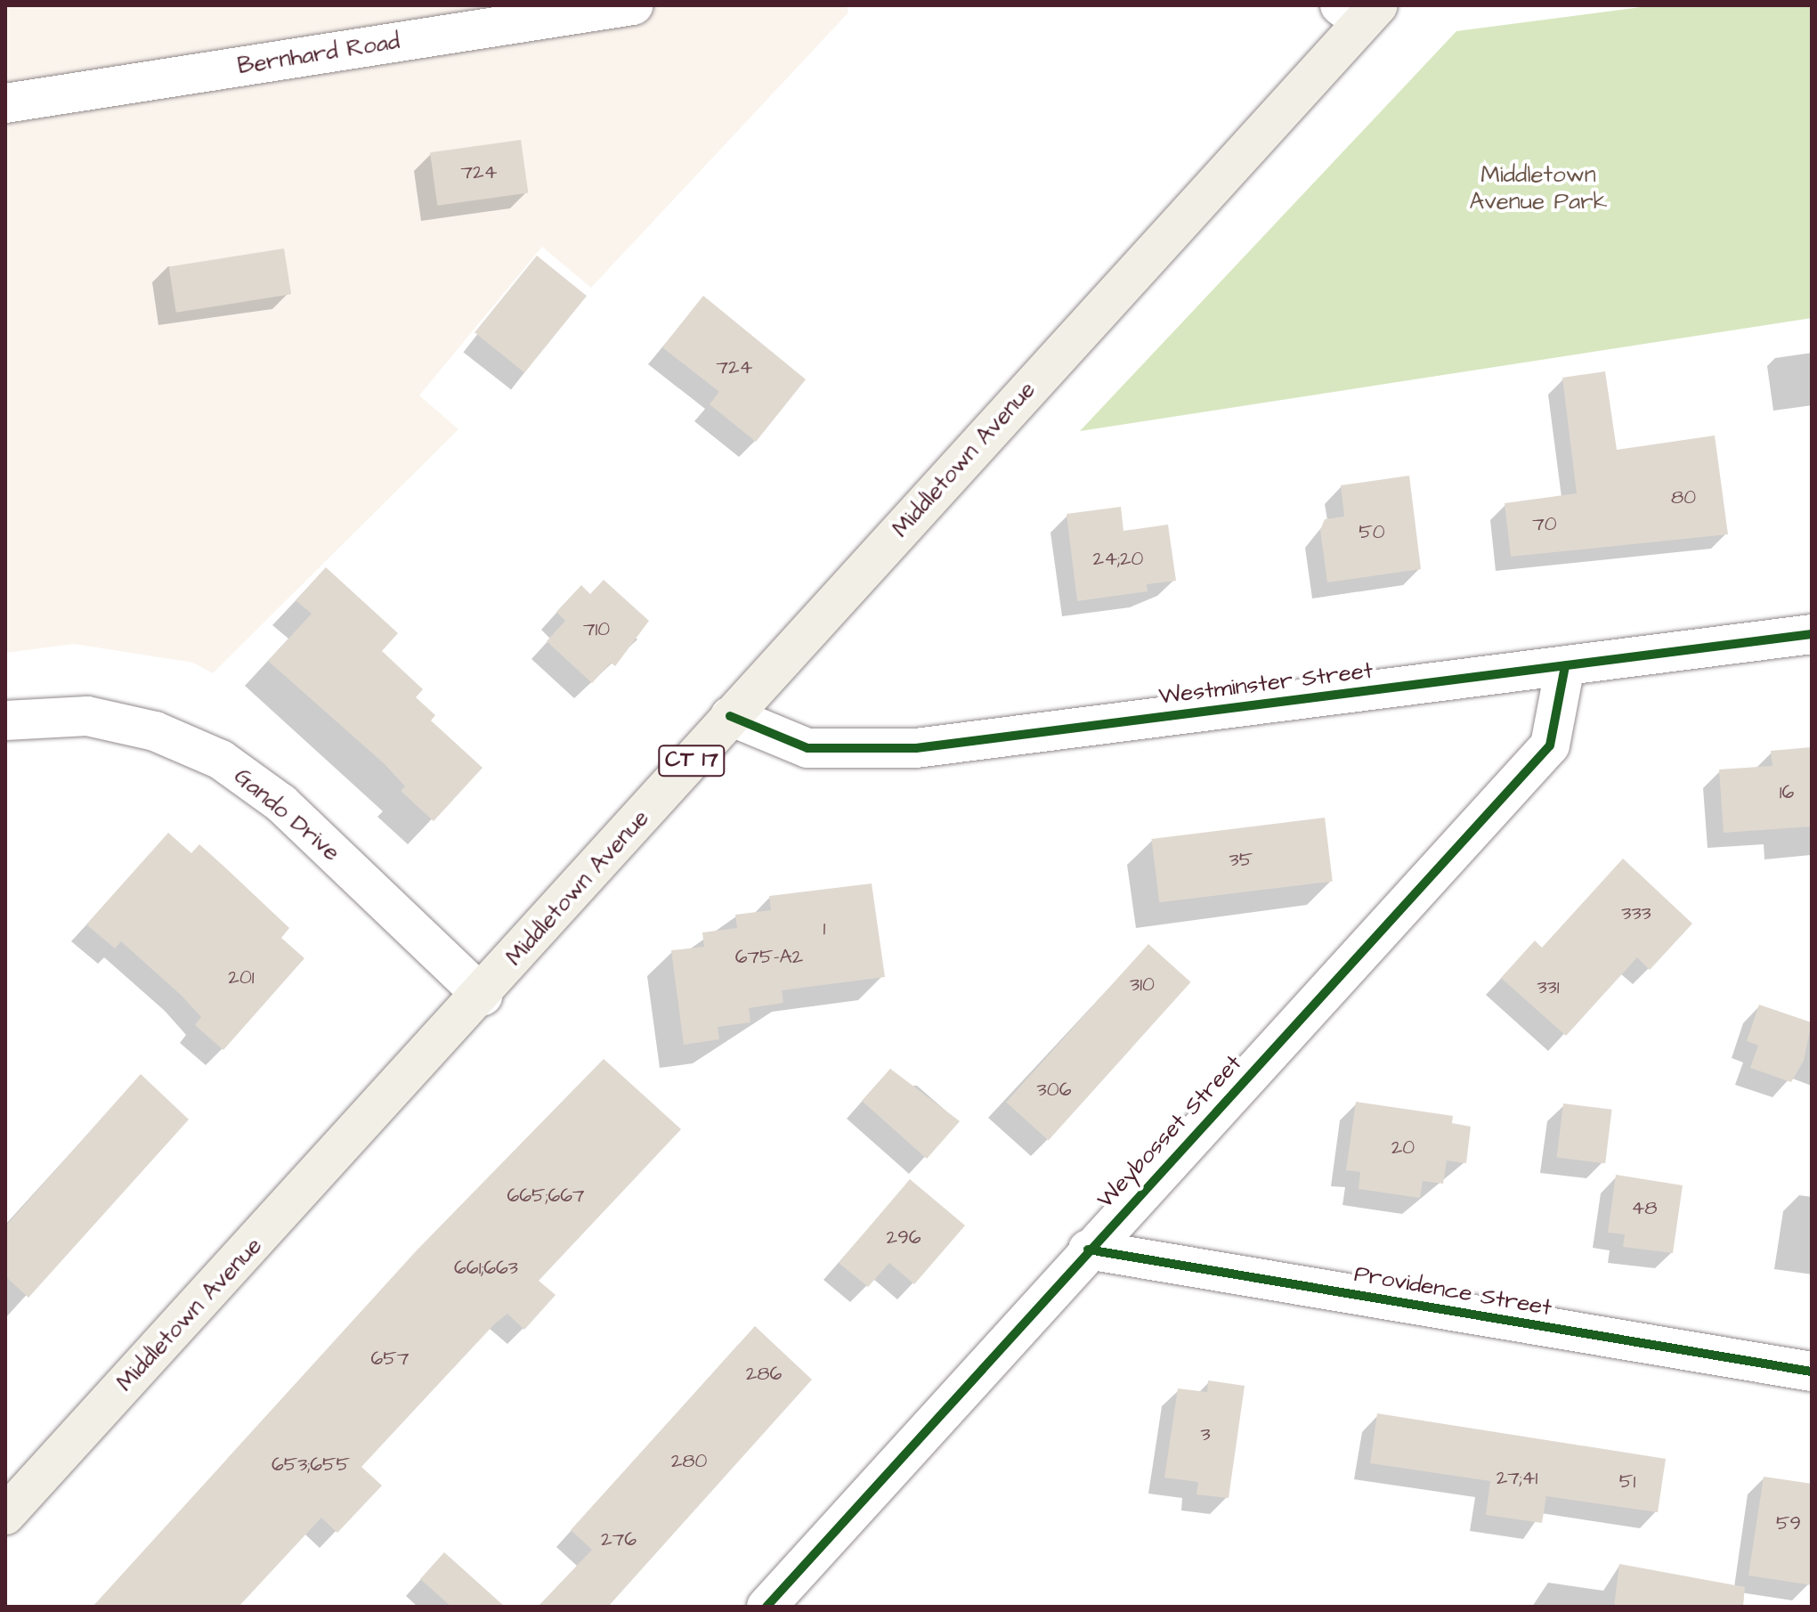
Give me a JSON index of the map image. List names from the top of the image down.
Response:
{
  "streets": {
    "main road": ["Middletown Avenue", "CT 17"],
    "street": [
      "Bernhard Road",
      "Westminster Street",
      "Gando Drive",
      "Weybosset Street",
      "Providence Street"
    ]
  },
  "crossings": [
    ["Middletown Avenue", "Westminster Street"],
    ["Middletown Avenue", "Gando Drive"],
    ["Westminster Street", "Weybosset Street"],
    ["Weybosset Street", "Providence Street"]
  ],
  "parks": ["Middletown Avenue Park"],
  "house_numbers": [
    "724",
    "724",
    "80",
    "70",
    "50",
    "24;20",
    "710",
    "16",
    "35",
    "333",
    "1",
    "675-A2",
    "201",
    "310",
    "331",
    "306",
    "20",
    "665;667",
    "48",
    "296",
    "661;663",
    "657",
    "286",
    "3",
    "280",
    "653;655",
    "27;41",
    "51",
    "59",
    "276"
  ]
}
